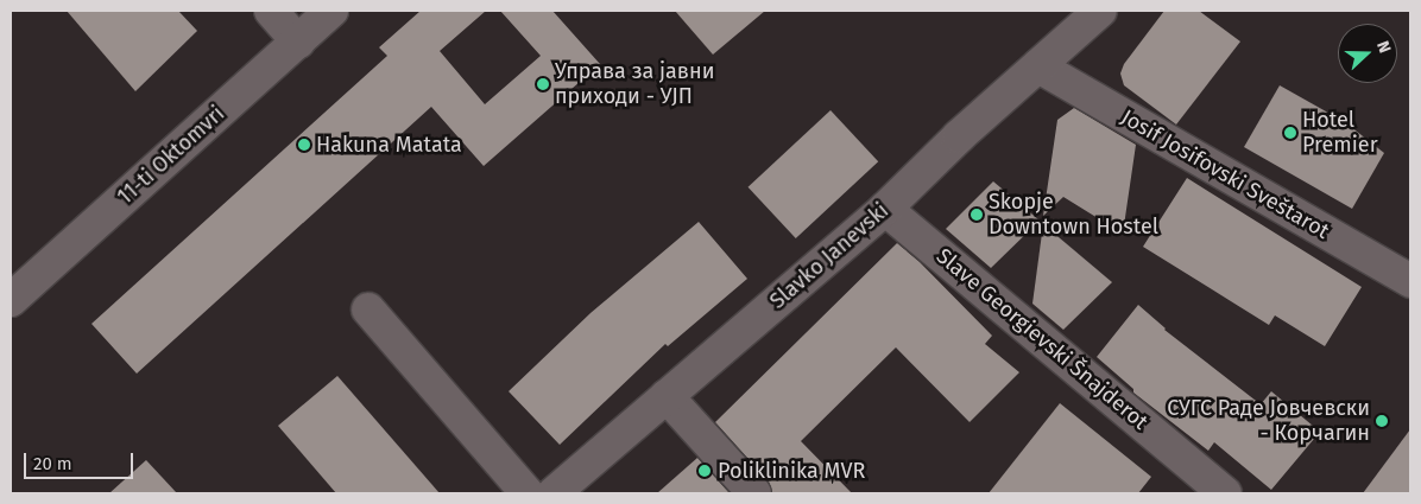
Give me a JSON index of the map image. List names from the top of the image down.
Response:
{
  "streets": {
    "street": [
      "11-ti Oktomvri",
      "Josif Josifovski Sveštarot",
      "Slavko Janevski",
      "Slave Georgievski Šnajderot"
    ]
  },
  "crossings": [
    ["Josif Josifovski Sveštarot", "Slavko Janevski"],
    ["Slavko Janevski", "Slave Georgievski Šnajderot"]
  ],
  "places": [
    "Управа за јавни приходи - УЈП",
    "Hotel Premier",
    "Hakuna Matata",
    "Skopje Downtown Hostel",
    "СУГС Раде Јовчевски - Корчагин",
    "Poliklinika MVR"
  ],
  "scale_bar": "20 m",
  "north": "right"
}
